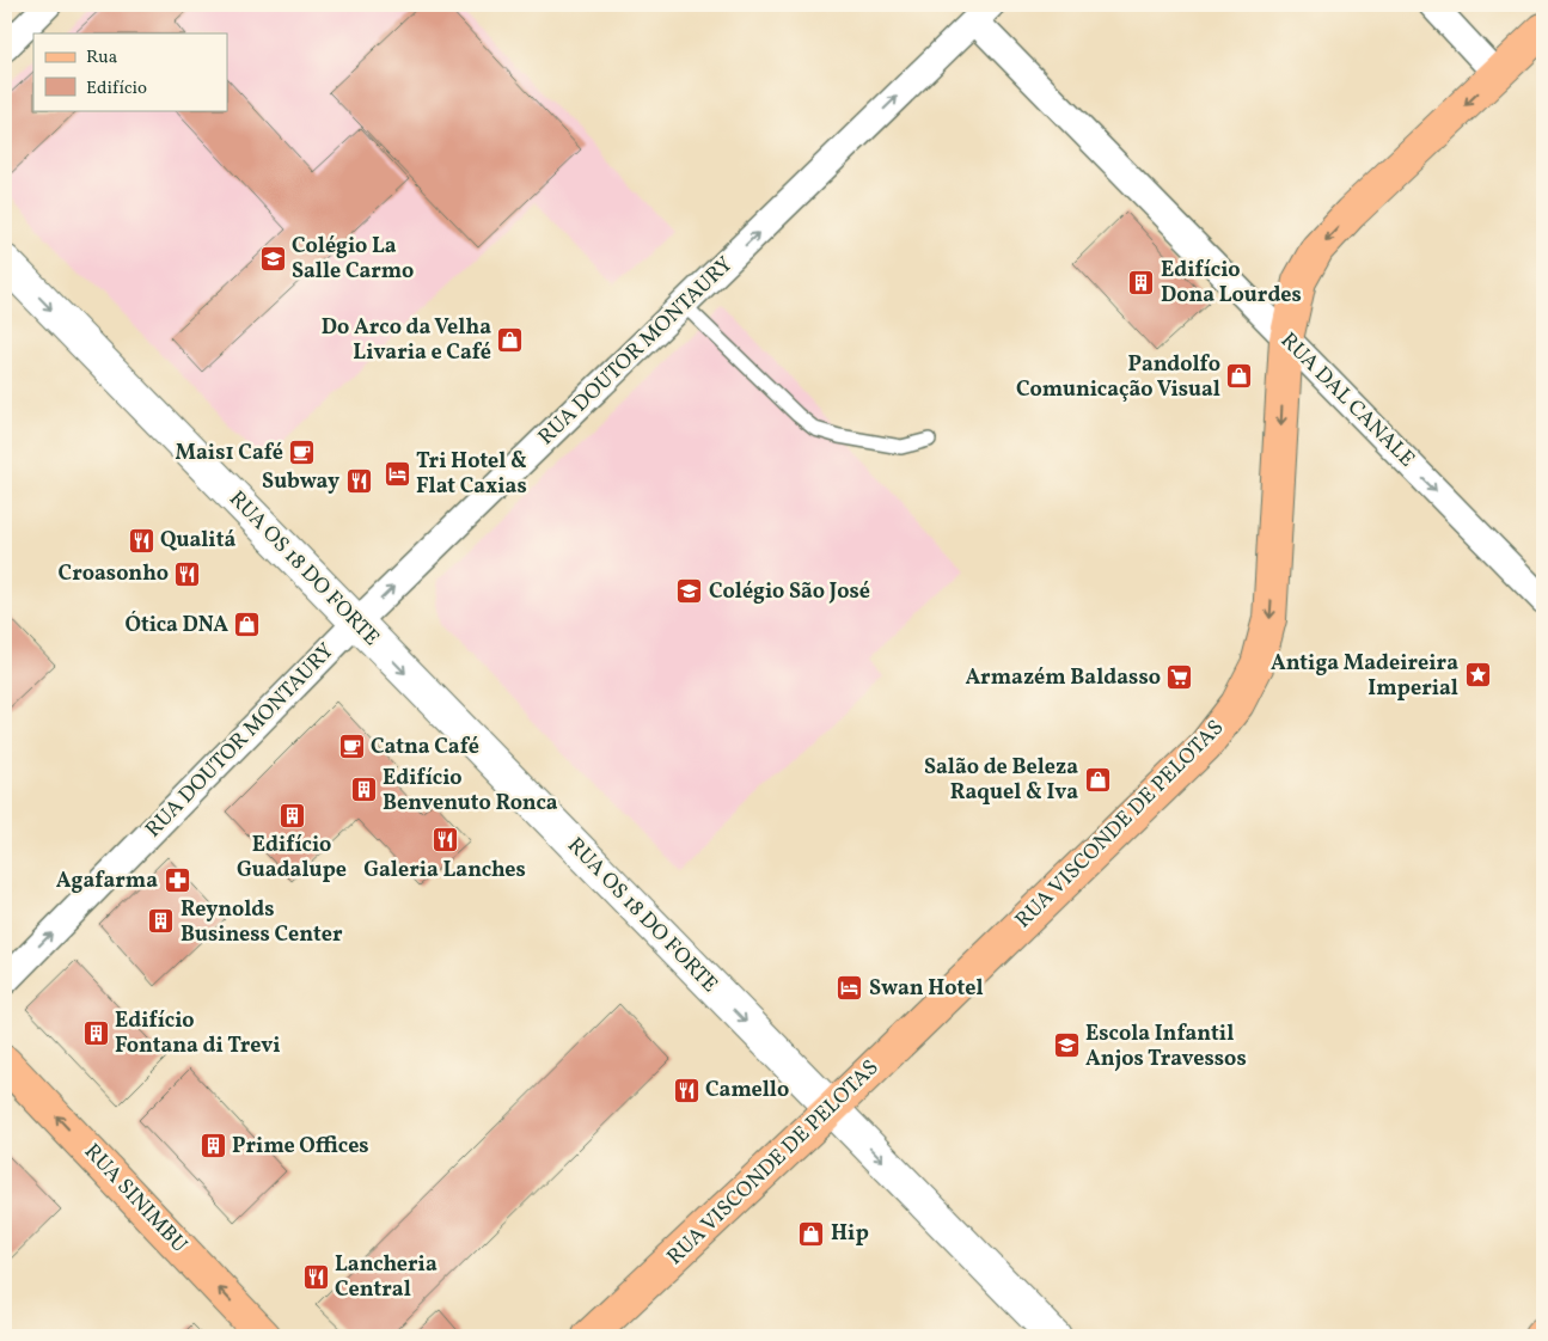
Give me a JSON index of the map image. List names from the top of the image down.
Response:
{
  "streets": {
    "main road": ["RUA VISCONDE DE PELOTAS", "RUA SINIMBU"],
    "street": ["RUA DOUTOR MONTAURY", "RUA DAL CANALE", "RUA OS 18 DO FORTE"]
  },
  "crossings": [
    ["RUA DOUTOR MONTAURY", "RUA DAL CANALE"],
    ["RUA DOUTOR MONTAURY", "RUA OS 18 DO FORTE"],
    ["RUA DAL CANALE", "RUA VISCONDE DE PELOTAS"],
    ["RUA OS 18 DO FORTE", "RUA VISCONDE DE PELOTAS"]
  ],
  "one_way": [
    "RUA DOUTOR MONTAURY",
    "RUA DAL CANALE",
    "RUA OS 18 DO FORTE",
    "RUA VISCONDE DE PELOTAS",
    "RUA SINIMBU"
  ],
  "places": {
    "school or university": ["Colégio La Salle Carmo", "Colégio São José", "Escola Infantil Anjos Travessos"],
    "building": [
      "Edifício Dona Lourdes",
      "Edifício Benvenuto Ronca",
      "Edifício Guadalupe",
      "Reynolds Business Center",
      "Edifício Fontana di Trevi",
      "Prime Offices"
    ],
    "shop": [
      "Do Arco da Velha Livaria e Café",
      "Pandolfo Comunicação Visual",
      "Ótica DNA",
      "Salão de Beleza Raquel & Iva",
      "Hip"
    ],
    "cafe": ["Mais1 Café", "Catna Café"],
    "hotel": ["Tri Hotel & Flat Caxias", "Swan Hotel"],
    "restaurant": [
      "Subway",
      "Qualitá",
      "Croasonho",
      "Galeria Lanches",
      "Camello",
      "Lancheria Central"
    ],
    "place": ["Antiga Madeireira Imperial"],
    "supermarket": ["Armazém Baldasso"],
    "pharmacy": ["Agafarma"]
  },
  "legend": ["Rua", "Edifício"]
}
